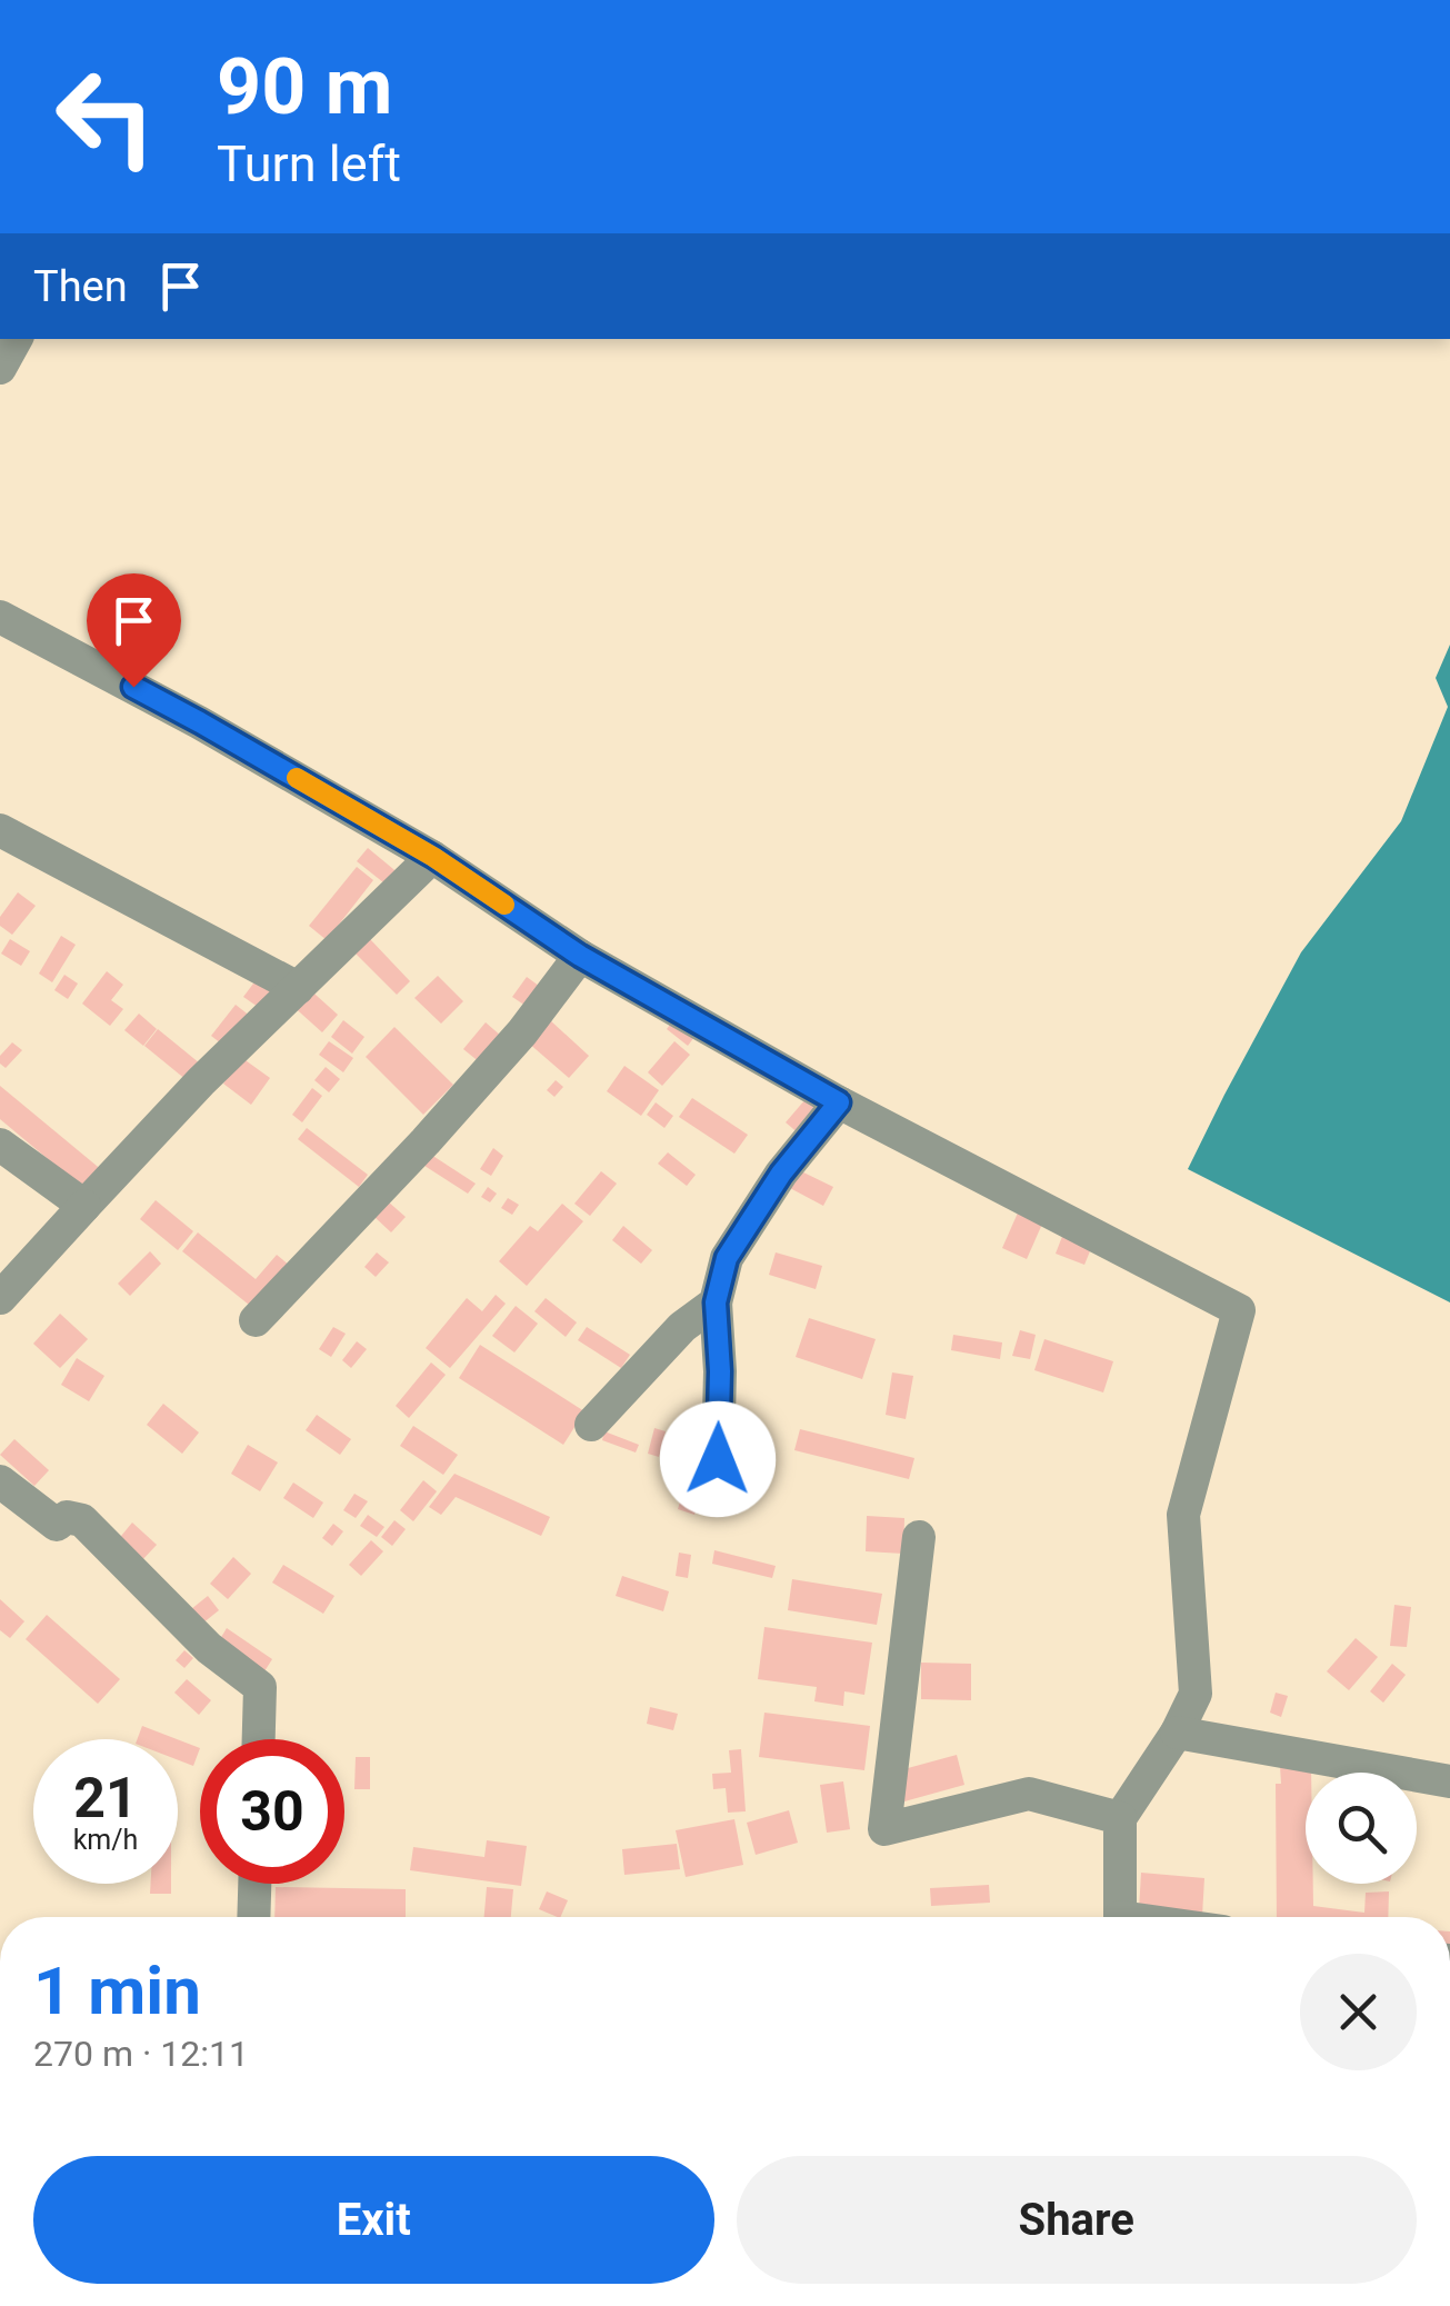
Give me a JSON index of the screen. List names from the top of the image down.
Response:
{
  "page": {
    "turn": ["90 m", "Turn left"],
    "then": "Then",
    "speed": "21 km/h",
    "limit": "30",
    "heading": ["1 min", "270 m · 12:11"],
    "buttons": ["Exit", "Share"]
  }
}
